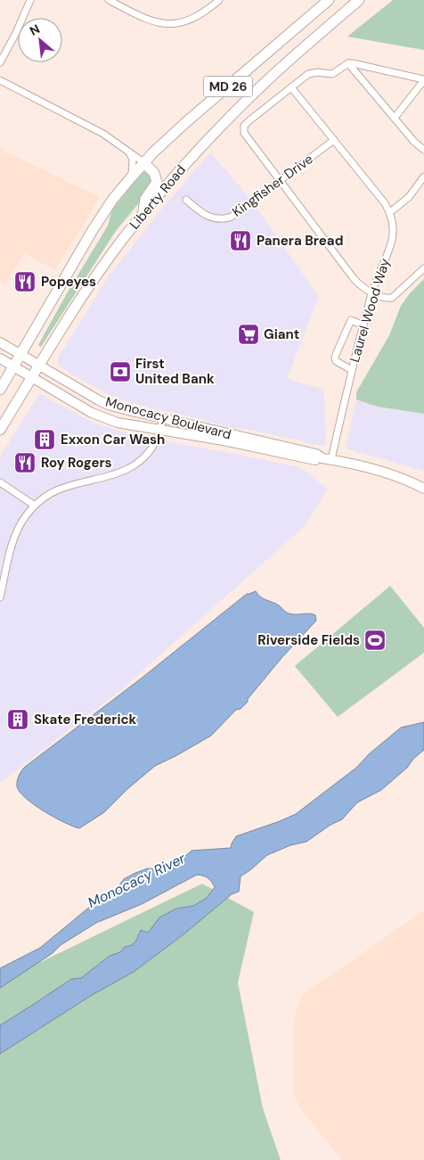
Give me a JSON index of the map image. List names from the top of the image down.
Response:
{
  "streets": {
    "main road": ["MD 26", "Liberty Road", "Monocacy Boulevard"],
    "street": ["Kingfisher Drive", "Laurel Wood Way"]
  },
  "crossings": [
    ["MD 26", "Monocacy Boulevard"],
    ["Kingfisher Drive", "Laurel Wood Way"],
    ["Liberty Road", "Monocacy Boulevard"],
    ["Laurel Wood Way", "Monocacy Boulevard"]
  ],
  "water": ["Monocacy River"],
  "places": {
    "restaurant": ["Panera Bread", "Popeyes", "Roy Rogers"],
    "supermarket": ["Giant"],
    "bank": ["First United Bank"],
    "building": ["Exxon Car Wash", "Skate Frederick"],
    "sports": ["Riverside Fields"]
  },
  "north": "top left"
}
